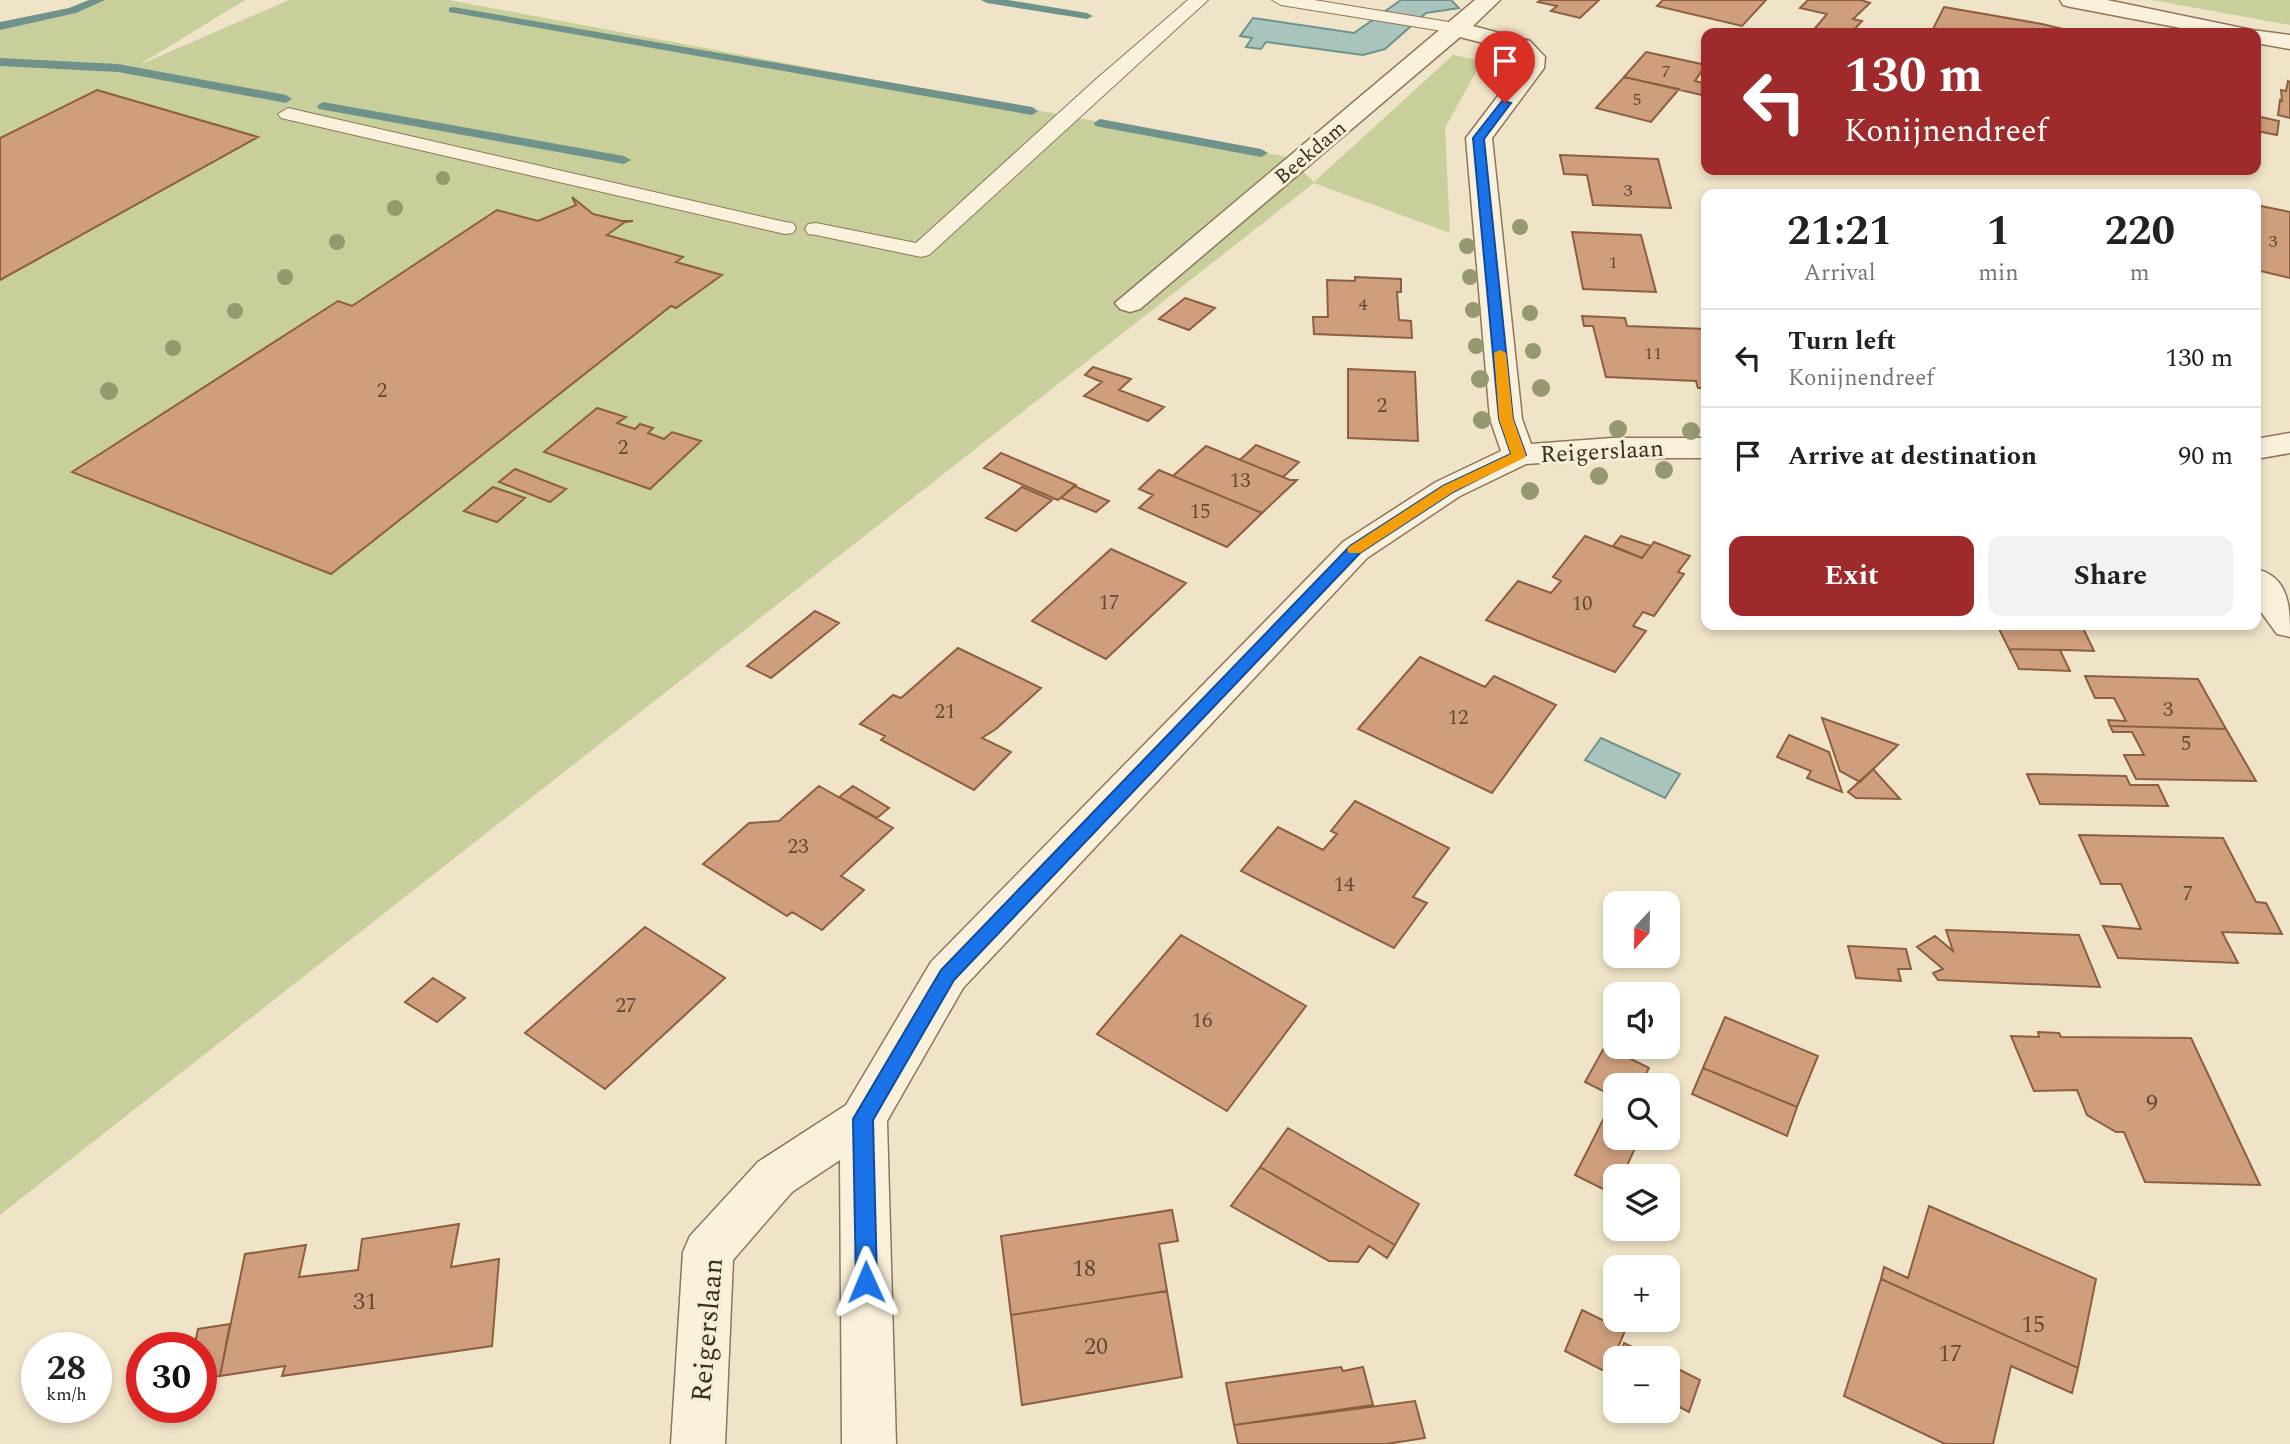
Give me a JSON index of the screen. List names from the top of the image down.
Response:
{
  "streets": {
    "street": ["Beekdam", "Reigerslaan"]
  },
  "house_numbers": [
    "7",
    "5",
    "3",
    "3",
    "1",
    "4",
    "11",
    "2",
    "2",
    "2",
    "13",
    "15",
    "17",
    "10",
    "3",
    "21",
    "12",
    "5",
    "23",
    "14",
    "7",
    "27",
    "16",
    "9",
    "18",
    "31",
    "15",
    "20",
    "17"
  ],
  "north": "bottom",
  "page": {
    "turn": ["130 m", "Konijnendreef"],
    "eta": [
      "21:21",
      "Arrival",
      "1",
      "min",
      "220",
      "m"
    ],
    "list": [
      {
        "name": "Turn left",
        "note": "Konijnendreef",
        "value": "130 m"
      },
      {
        "name": "Arrive at destination",
        "value": "90 m"
      }
    ],
    "buttons": ["Exit", "Share"],
    "map_buttons": ["+", "−"],
    "speed": "28 km/h",
    "limit": "30"
  }
}
